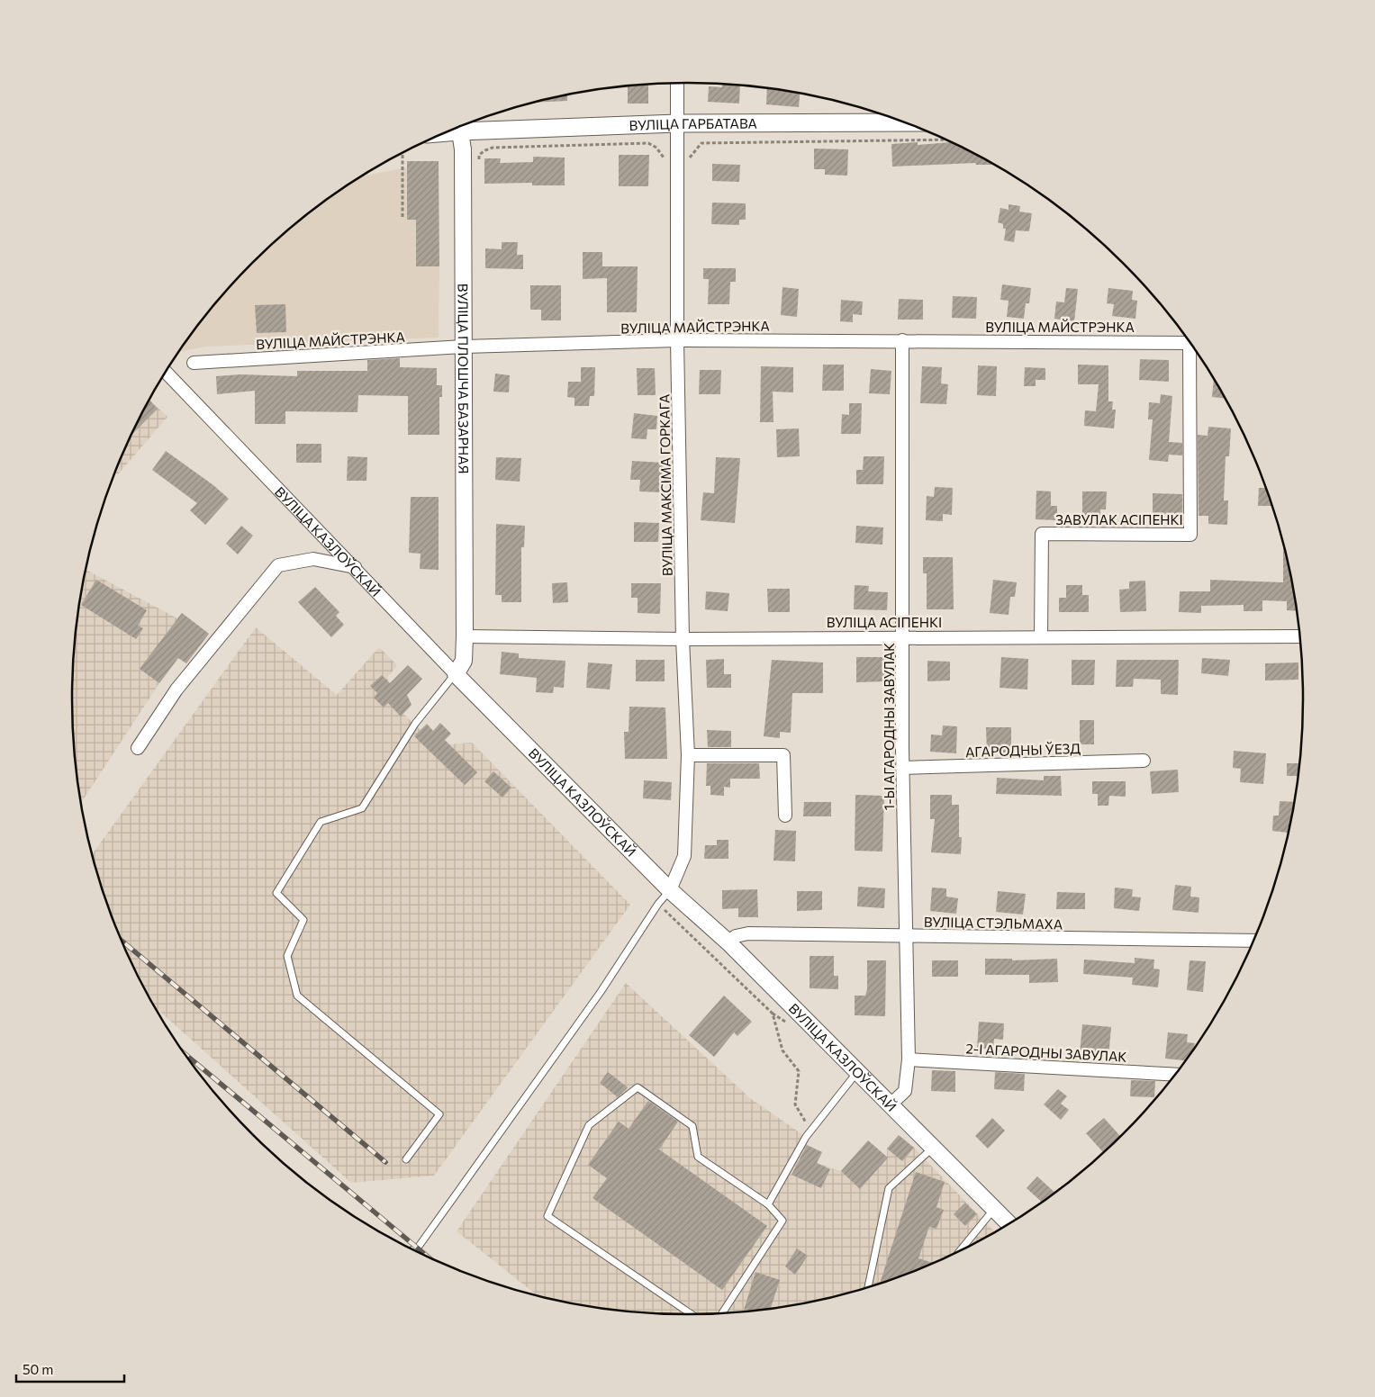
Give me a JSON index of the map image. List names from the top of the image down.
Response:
{
  "streets": {
    "main road": ["ВУЛІЦА ГАРБАТАВА"],
    "street": [
      "ВУЛІЦА МАЙСТРЭНКА",
      "ВУЛІЦА ПЛОШЧА БАЗАРНАЯ",
      "ВУЛІЦА МАКСІМА ГОРКАГА",
      "ЗАВУЛАК АСІПЕНКІ",
      "ВУЛІЦА КАЗЛОЎСКАЙ",
      "ВУЛІЦА АСІПЕНКІ",
      "1-Ы АГАРОДНЫ ЗАВУЛАК",
      "АГАРОДНЫ ЎЕЗД",
      "ВУЛІЦА СТЭЛЬМАХА",
      "2-І АГАРОДНЫ ЗАВУЛАК"
    ]
  },
  "crossings": [
    ["ВУЛІЦА ГАРБАТАВА", "ВУЛІЦА МАКСІМА ГОРКАГА"],
    ["ВУЛІЦА МАЙСТРЭНКА", "ВУЛІЦА ПЛОШЧА БАЗАРНАЯ"],
    ["ВУЛІЦА МАЙСТРЭНКА", "ВУЛІЦА МАКСІМА ГОРКАГА"],
    ["ВУЛІЦА МАЙСТРЭНКА", "1-Ы АГАРОДНЫ ЗАВУЛАК"],
    ["ВУЛІЦА ПЛОШЧА БАЗАРНАЯ", "ВУЛІЦА КАЗЛОЎСКАЙ"],
    ["ВУЛІЦА ПЛОШЧА БАЗАРНАЯ", "ВУЛІЦА АСІПЕНКІ"],
    ["ВУЛІЦА МАКСІМА ГОРКАГА", "ВУЛІЦА КАЗЛОЎСКАЙ"],
    ["ВУЛІЦА МАКСІМА ГОРКАГА", "ВУЛІЦА АСІПЕНКІ"],
    ["ЗАВУЛАК АСІПЕНКІ", "ВУЛІЦА АСІПЕНКІ"],
    ["ВУЛІЦА КАЗЛОЎСКАЙ", "1-Ы АГАРОДНЫ ЗАВУЛАК"],
    ["ВУЛІЦА КАЗЛОЎСКАЙ", "ВУЛІЦА СТЭЛЬМАХА"],
    ["ВУЛІЦА АСІПЕНКІ", "1-Ы АГАРОДНЫ ЗАВУЛАК"],
    ["1-Ы АГАРОДНЫ ЗАВУЛАК", "АГАРОДНЫ ЎЕЗД"],
    ["1-Ы АГАРОДНЫ ЗАВУЛАК", "ВУЛІЦА СТЭЛЬМАХА"],
    ["1-Ы АГАРОДНЫ ЗАВУЛАК", "2-І АГАРОДНЫ ЗАВУЛАК"]
  ],
  "scale_bar": "50 m"
}
